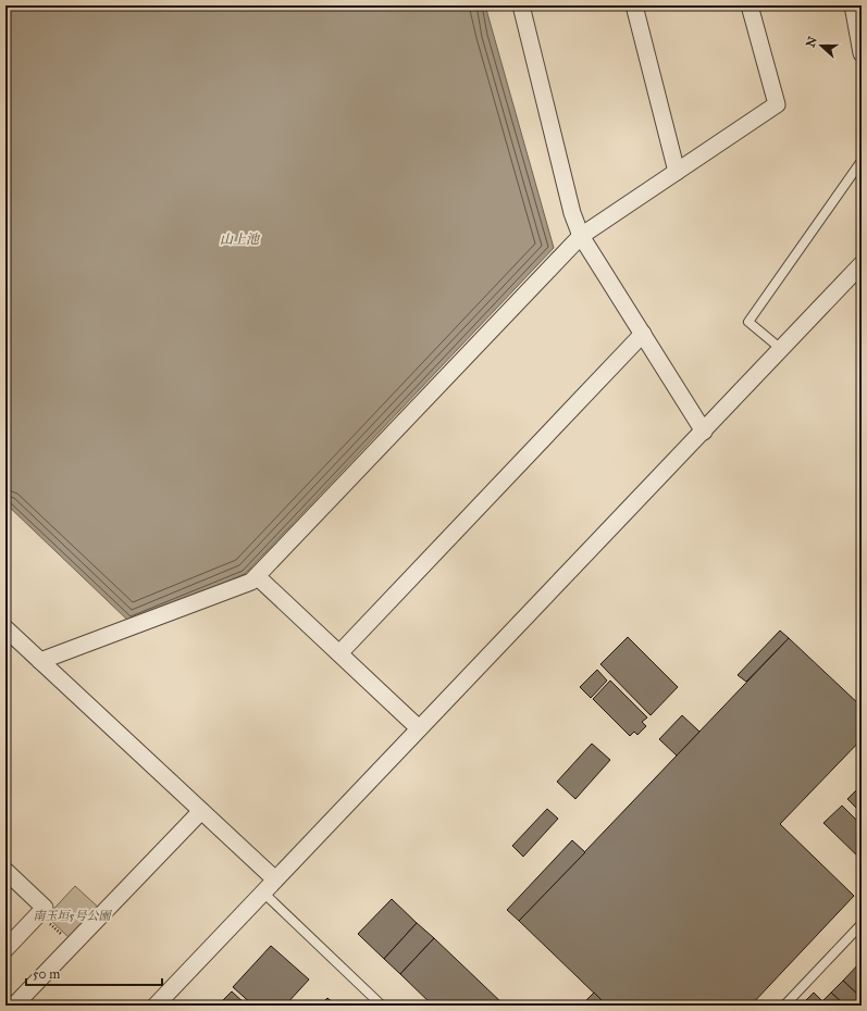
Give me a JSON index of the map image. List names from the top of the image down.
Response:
{
  "water": ["山上池"],
  "parks": ["南玉垣5号公園"],
  "scale_bar": "50 m",
  "north": "left"
}
